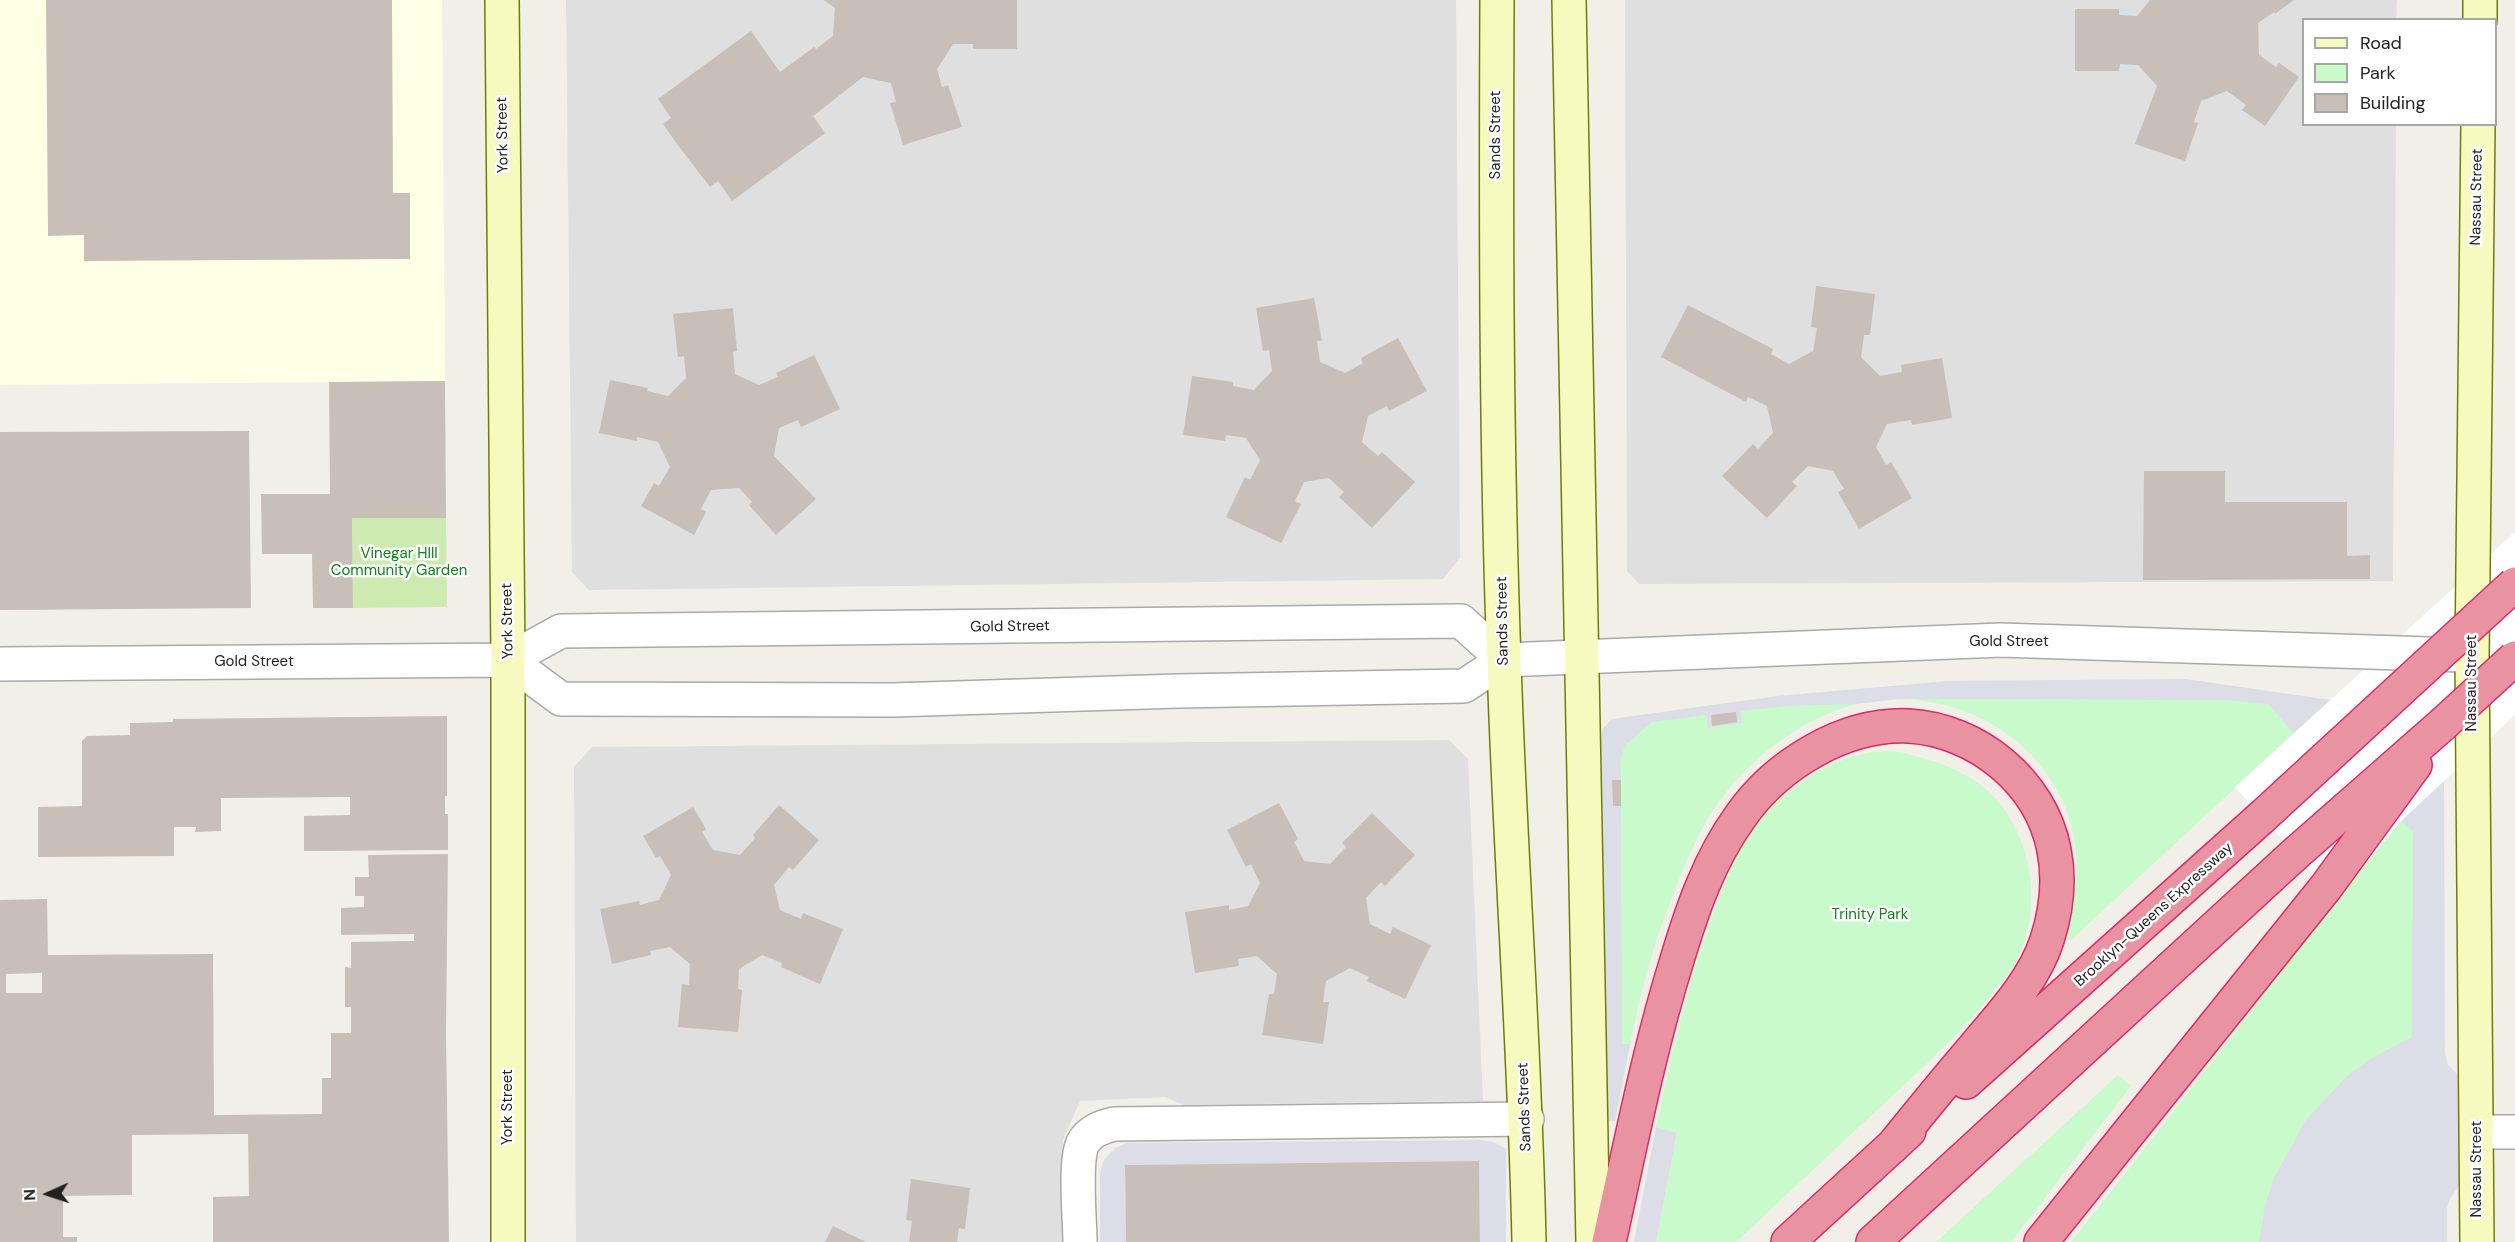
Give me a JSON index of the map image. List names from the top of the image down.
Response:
{
  "streets": {
    "highway": ["Brooklyn-Queens Expressway"],
    "main road": [
      "York Street",
      "Sands Street",
      "Nassau Street",
      "Gold Street"
    ]
  },
  "crossings": [
    ["York Street", "Gold Street"],
    ["Sands Street", "Gold Street"],
    ["Nassau Street", "Gold Street"]
  ],
  "parks": ["Vinegar HIll Community Garden", "Trinity Park"],
  "legend": ["Road", "Park", "Building"],
  "north": "left"
}
